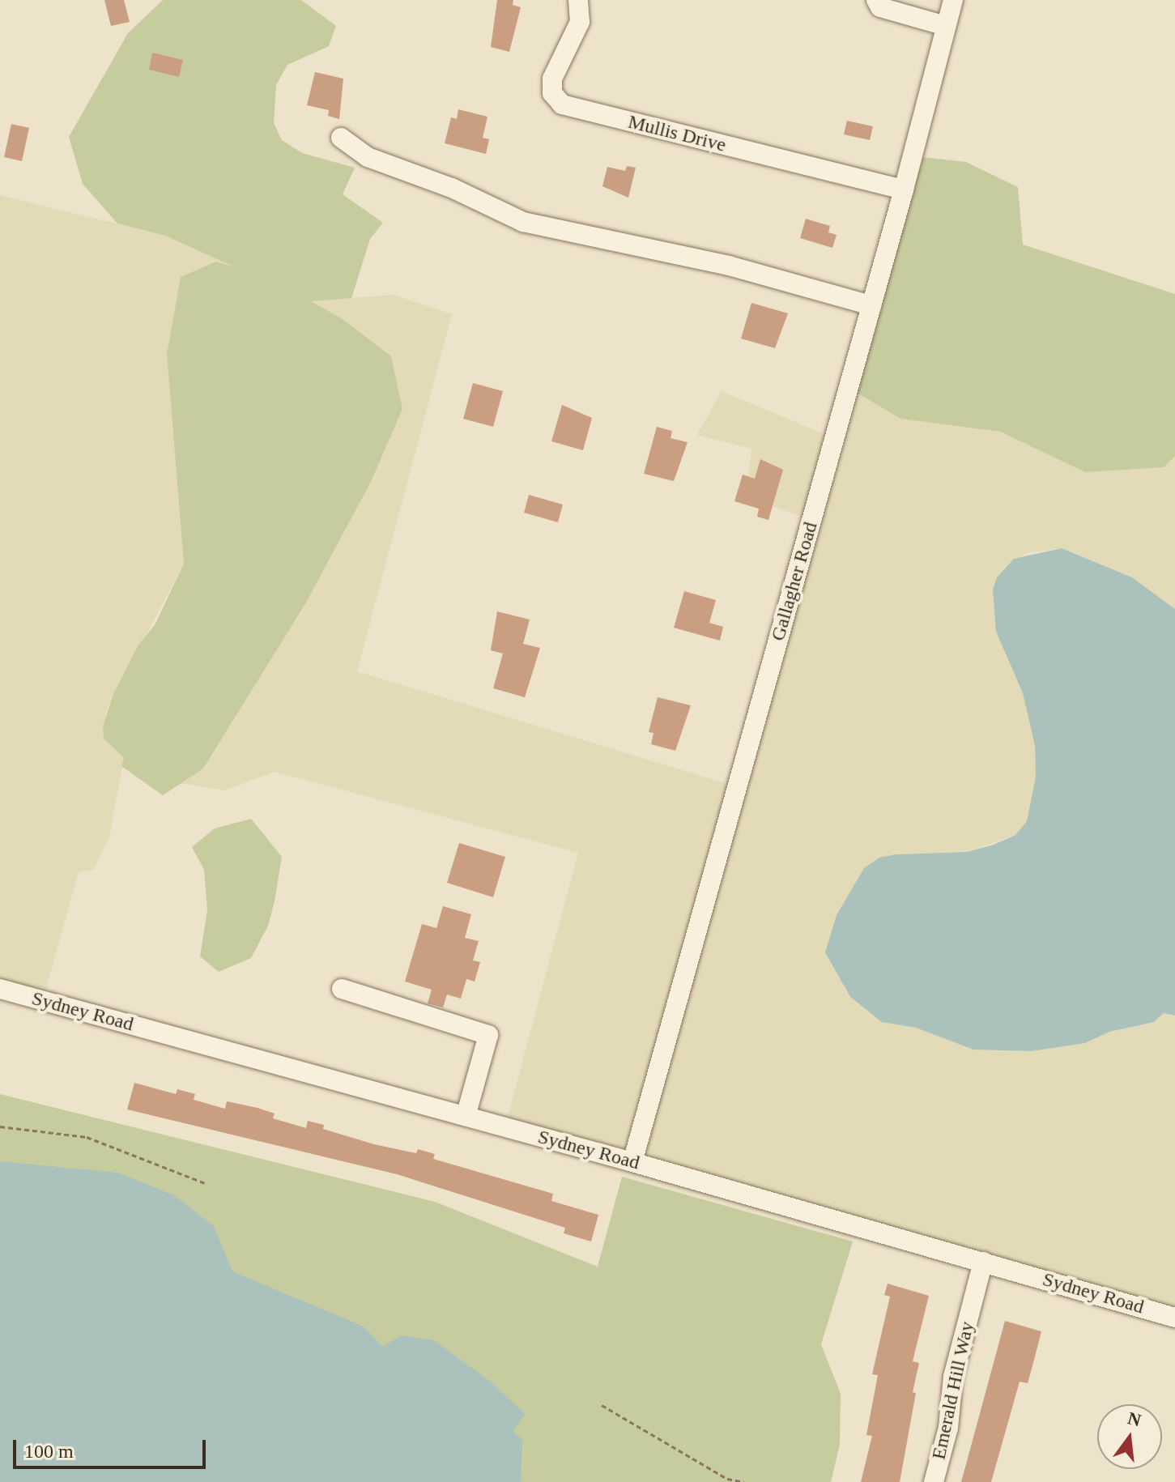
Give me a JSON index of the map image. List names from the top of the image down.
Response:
{
  "streets": {
    "street": [
      "Mullis Drive",
      "Gallagher Road",
      "Sydney Road",
      "Emerald Hill Way"
    ]
  },
  "crossings": [
    ["Mullis Drive", "Gallagher Road"],
    ["Gallagher Road", "Sydney Road"],
    ["Sydney Road", "Emerald Hill Way"]
  ],
  "scale_bar": "100 m",
  "north": "top"
}
